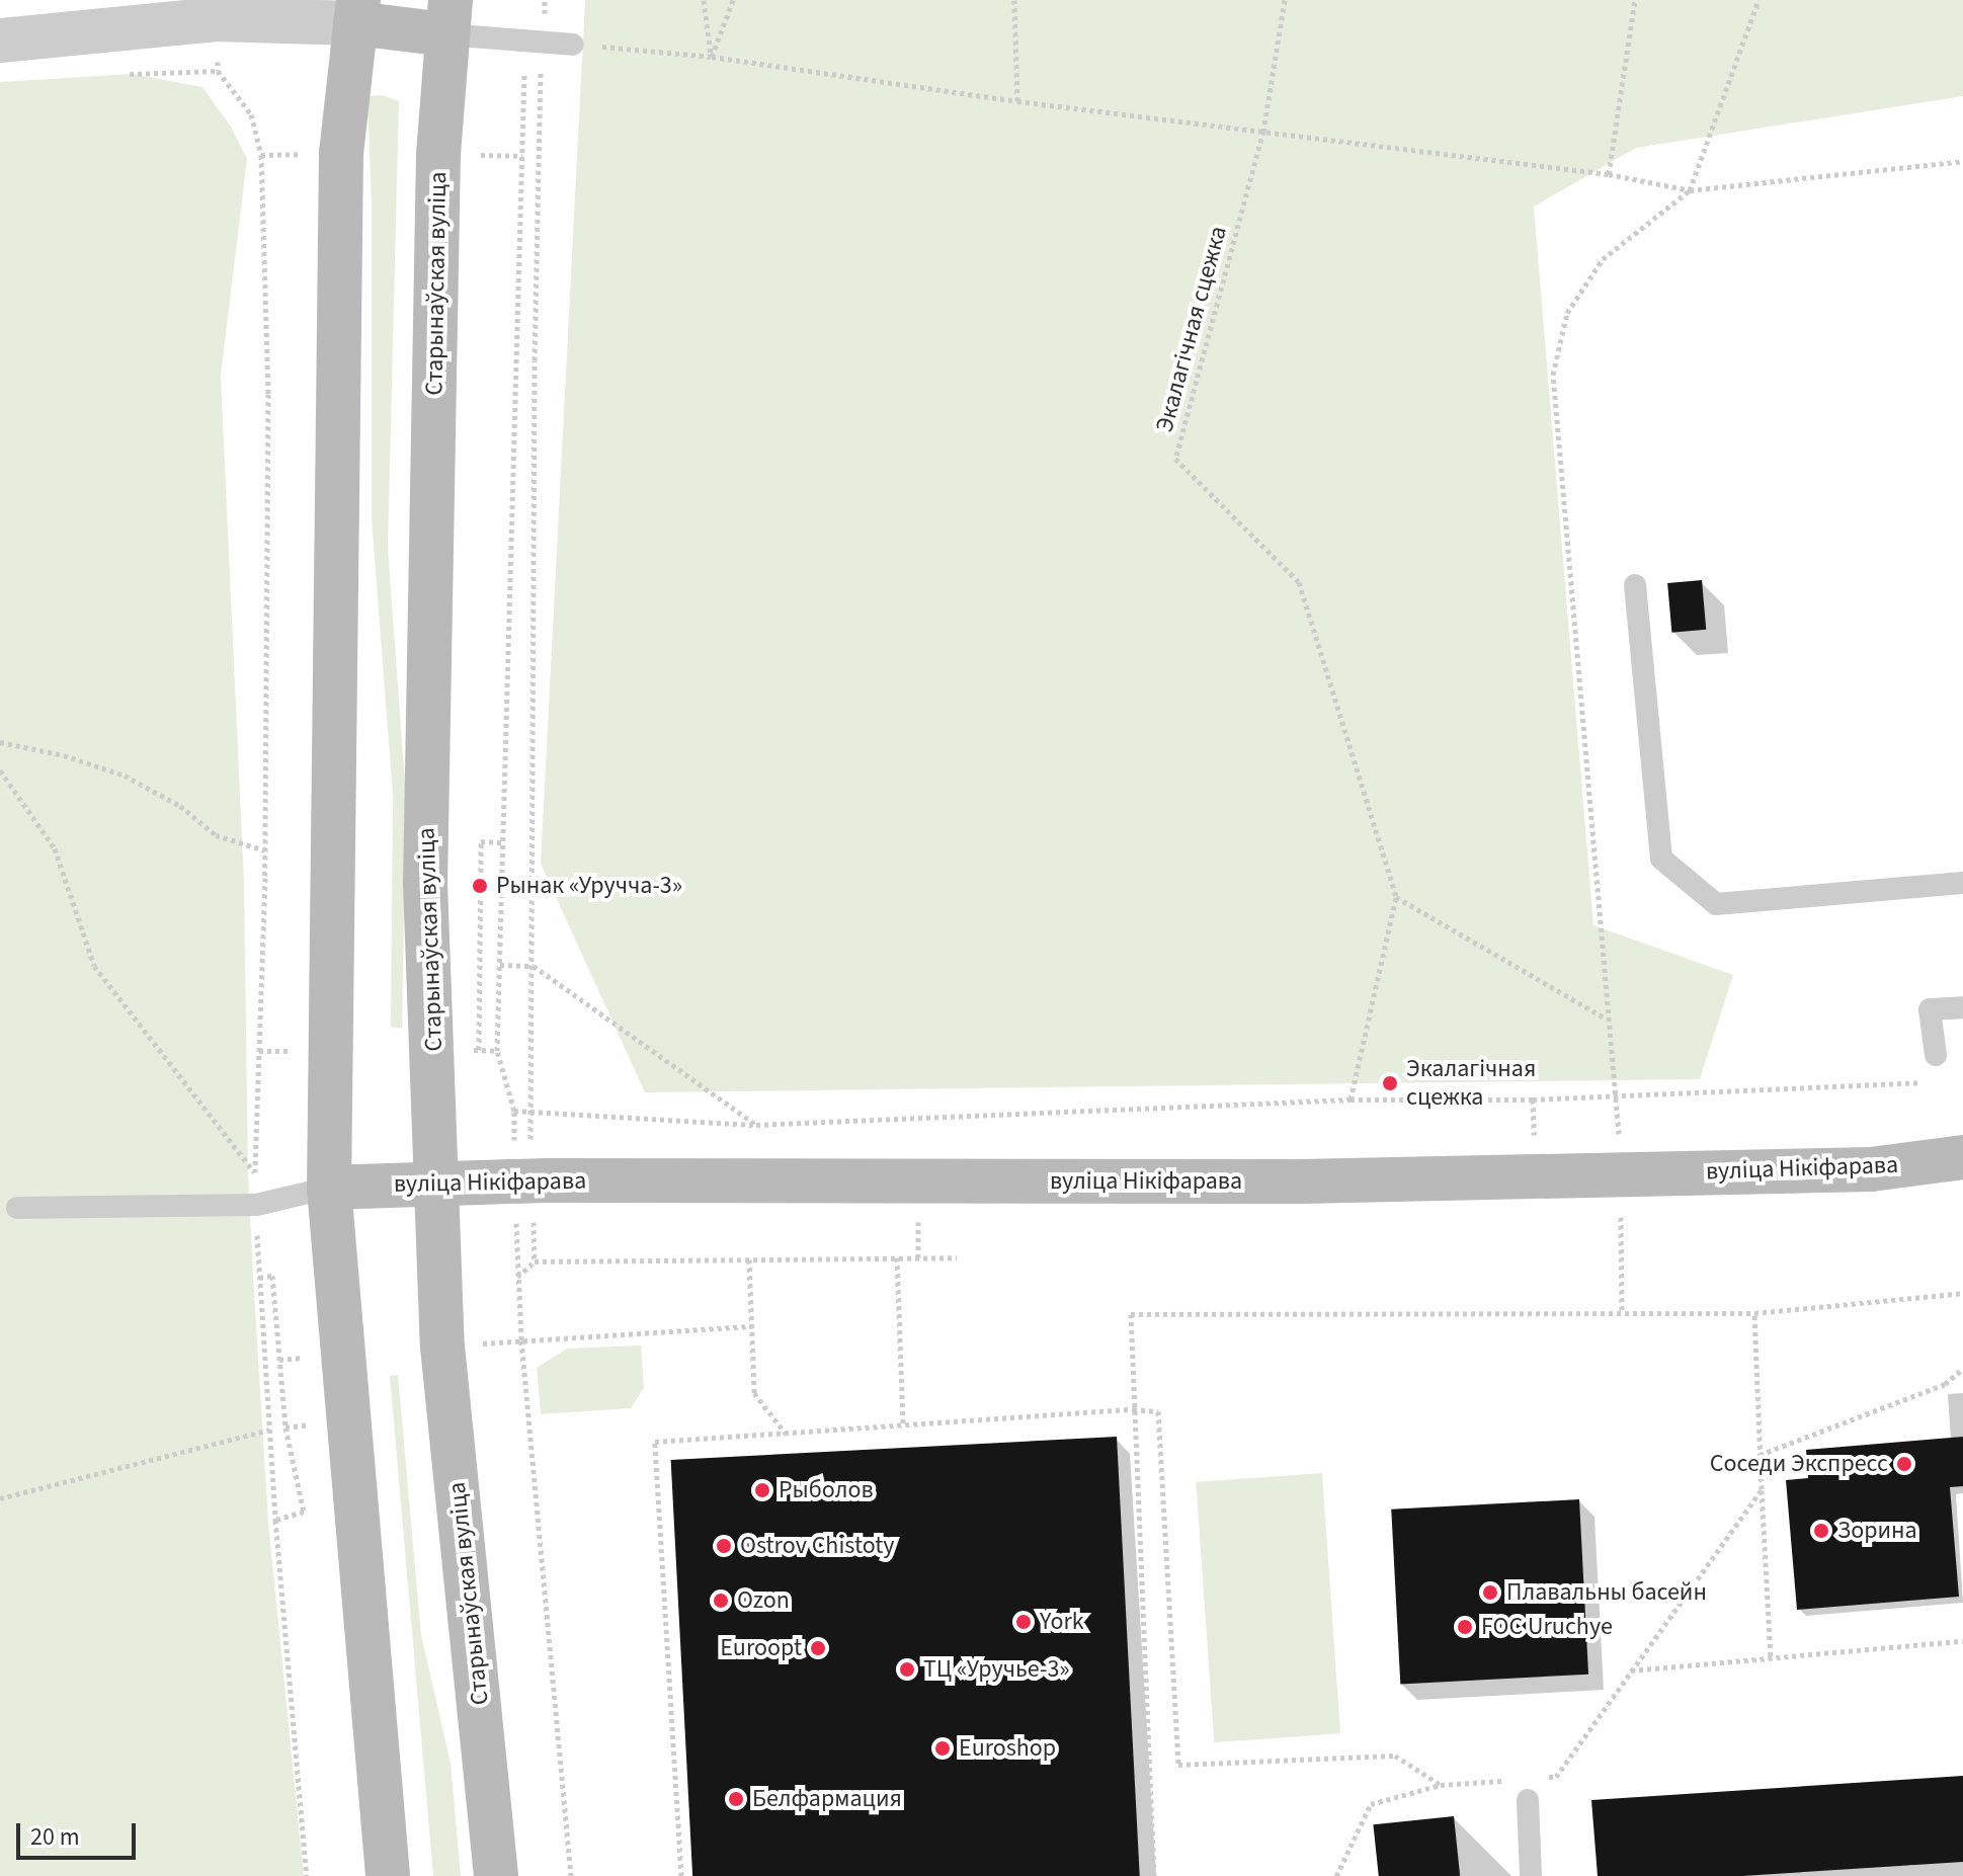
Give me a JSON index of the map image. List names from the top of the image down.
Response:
{
  "streets": {
    "main road": ["Старынаўская вуліца", "вуліца Нікіфарава"],
    "path": ["Экалагічная сцежка"]
  },
  "crossings": [
    ["Старынаўская вуліца", "вуліца Нікіфарава"]
  ],
  "places": [
    "Рынак «Уручча-3»",
    "Экалагічная сцежка",
    "Соседи Экспресс",
    "Рыболов",
    "Зорина",
    "Ostrov Chistoty",
    "Плавальны басейн",
    "Ozon",
    "York",
    "FOC Uruchye",
    "Euroopt",
    "ТЦ «Уручье-3»",
    "Euroshop",
    "Белфармация"
  ],
  "scale_bar": "20 m"
}
